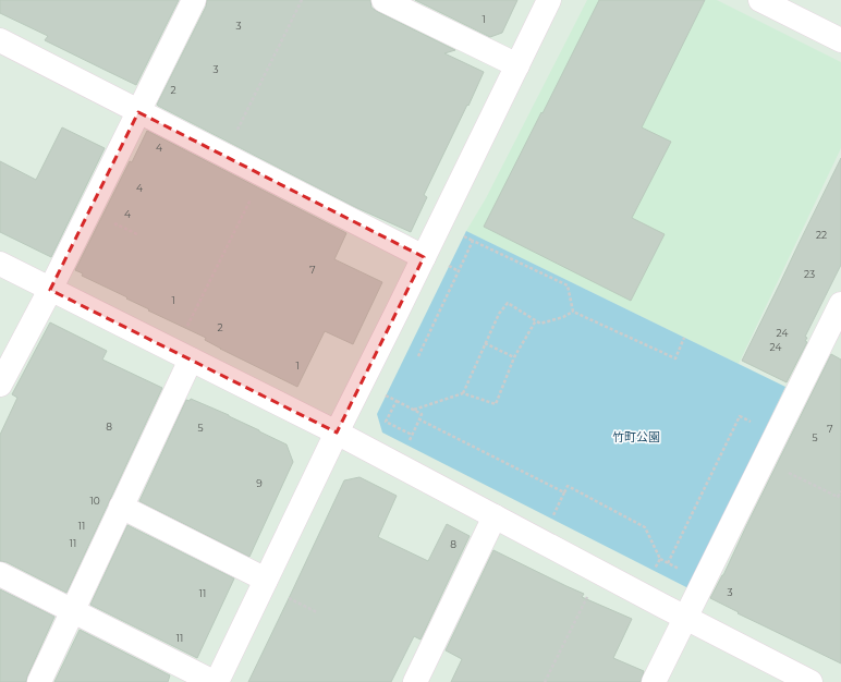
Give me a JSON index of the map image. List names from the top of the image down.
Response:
{
  "parks": ["竹町公園"],
  "house_numbers": [
    "1",
    "3",
    "3",
    "2",
    "4",
    "4",
    "4",
    "22",
    "7",
    "23",
    "1",
    "2",
    "24",
    "24",
    "1",
    "8",
    "5",
    "7",
    "5",
    "9",
    "10",
    "11",
    "11",
    "8",
    "3",
    "11",
    "11"
  ]
}
